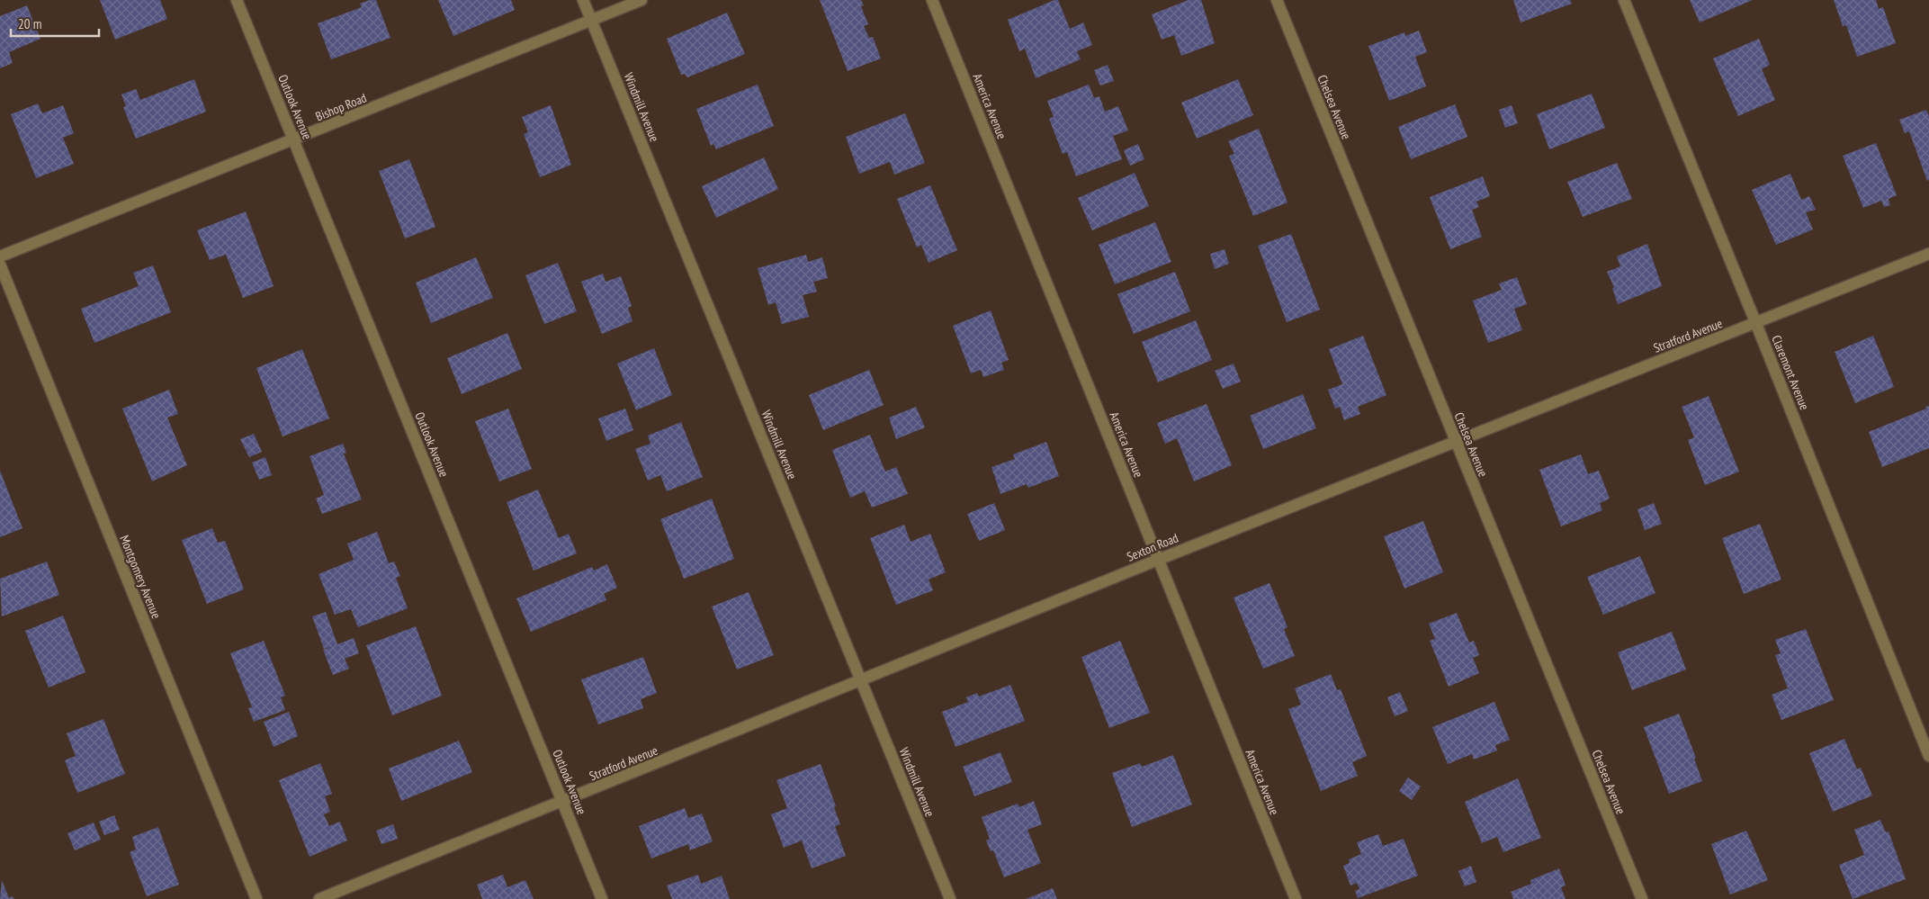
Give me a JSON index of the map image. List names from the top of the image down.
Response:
{
  "streets": {
    "street": [
      "America Avenue",
      "Outlook Avenue",
      "Bishop Road",
      "Windmill Avenue",
      "Chelsea Avenue",
      "Stratford Avenue",
      "Claremont Avenue",
      "Sexton Road",
      "Montgomery Avenue"
    ]
  },
  "crossings": [
    ["America Avenue", "Sexton Road"],
    ["Outlook Avenue", "Bishop Road"],
    ["Outlook Avenue", "Stratford Avenue"],
    ["Bishop Road", "Windmill Avenue"],
    ["Windmill Avenue", "Stratford Avenue"],
    ["Windmill Avenue", "Sexton Road"],
    ["Chelsea Avenue", "Stratford Avenue"],
    ["Chelsea Avenue", "Sexton Road"],
    ["Stratford Avenue", "Claremont Avenue"],
    ["Stratford Avenue", "Sexton Road"]
  ],
  "scale_bar": "20 m"
}
